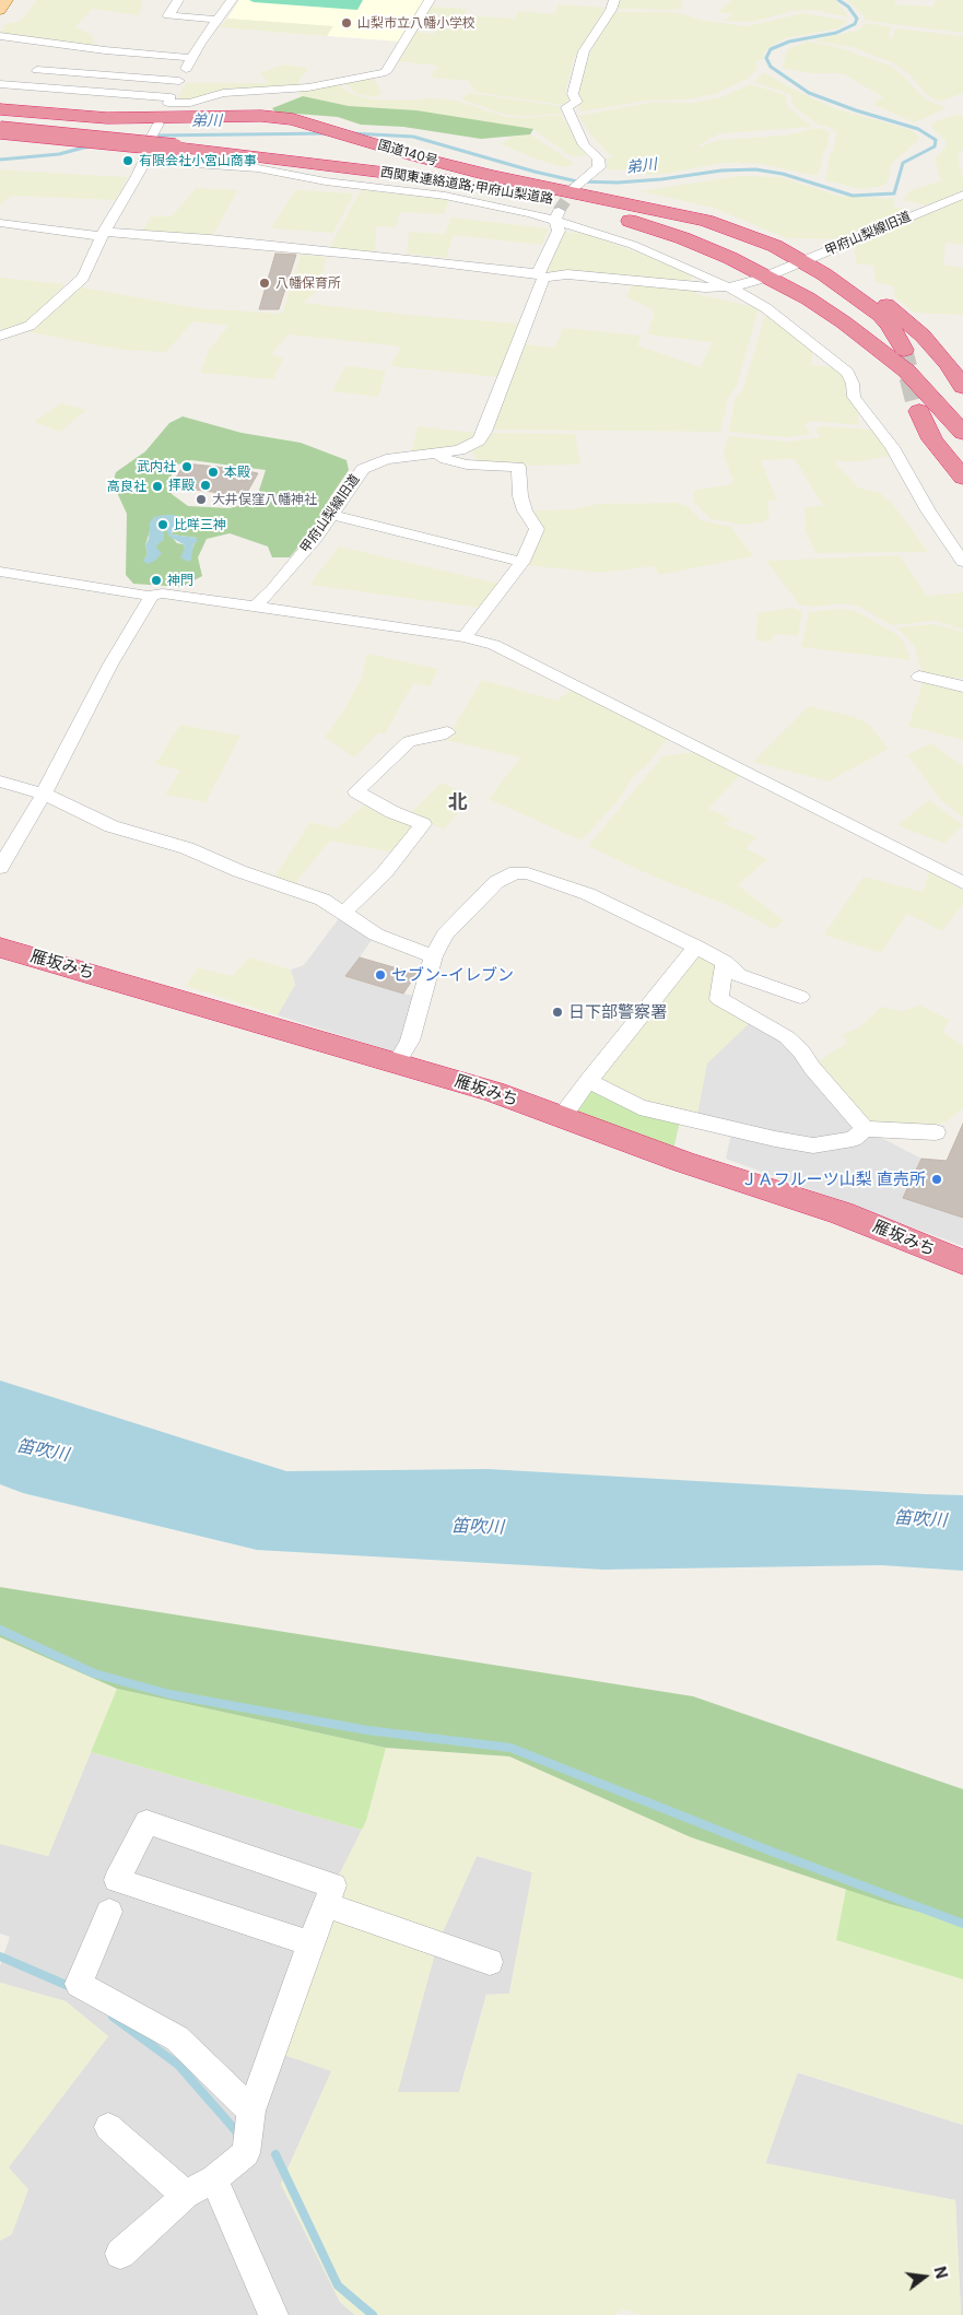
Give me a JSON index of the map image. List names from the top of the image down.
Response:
{
  "streets": {
    "highway": ["国道140号", "西関東連絡道路;甲府山梨道路", "雁坂みち"],
    "street": ["甲府山梨線旧道"]
  },
  "crossings": [
    ["国道140号", "甲府山梨線旧道"]
  ],
  "districts": ["北"],
  "water": ["弟川", "笛吹川"],
  "places": [
    "山梨市立八幡小学校",
    "有限会社小宮山商事",
    "八幡保育所",
    "武内社",
    "本殿",
    "拝殿",
    "高良社",
    "大井俣窪八幡神社",
    "比咩三神",
    "神門",
    "セブン-イレブン",
    "日下部警察署",
    "ＪＡフルーツ山梨 直売所"
  ],
  "north": "right"
}
